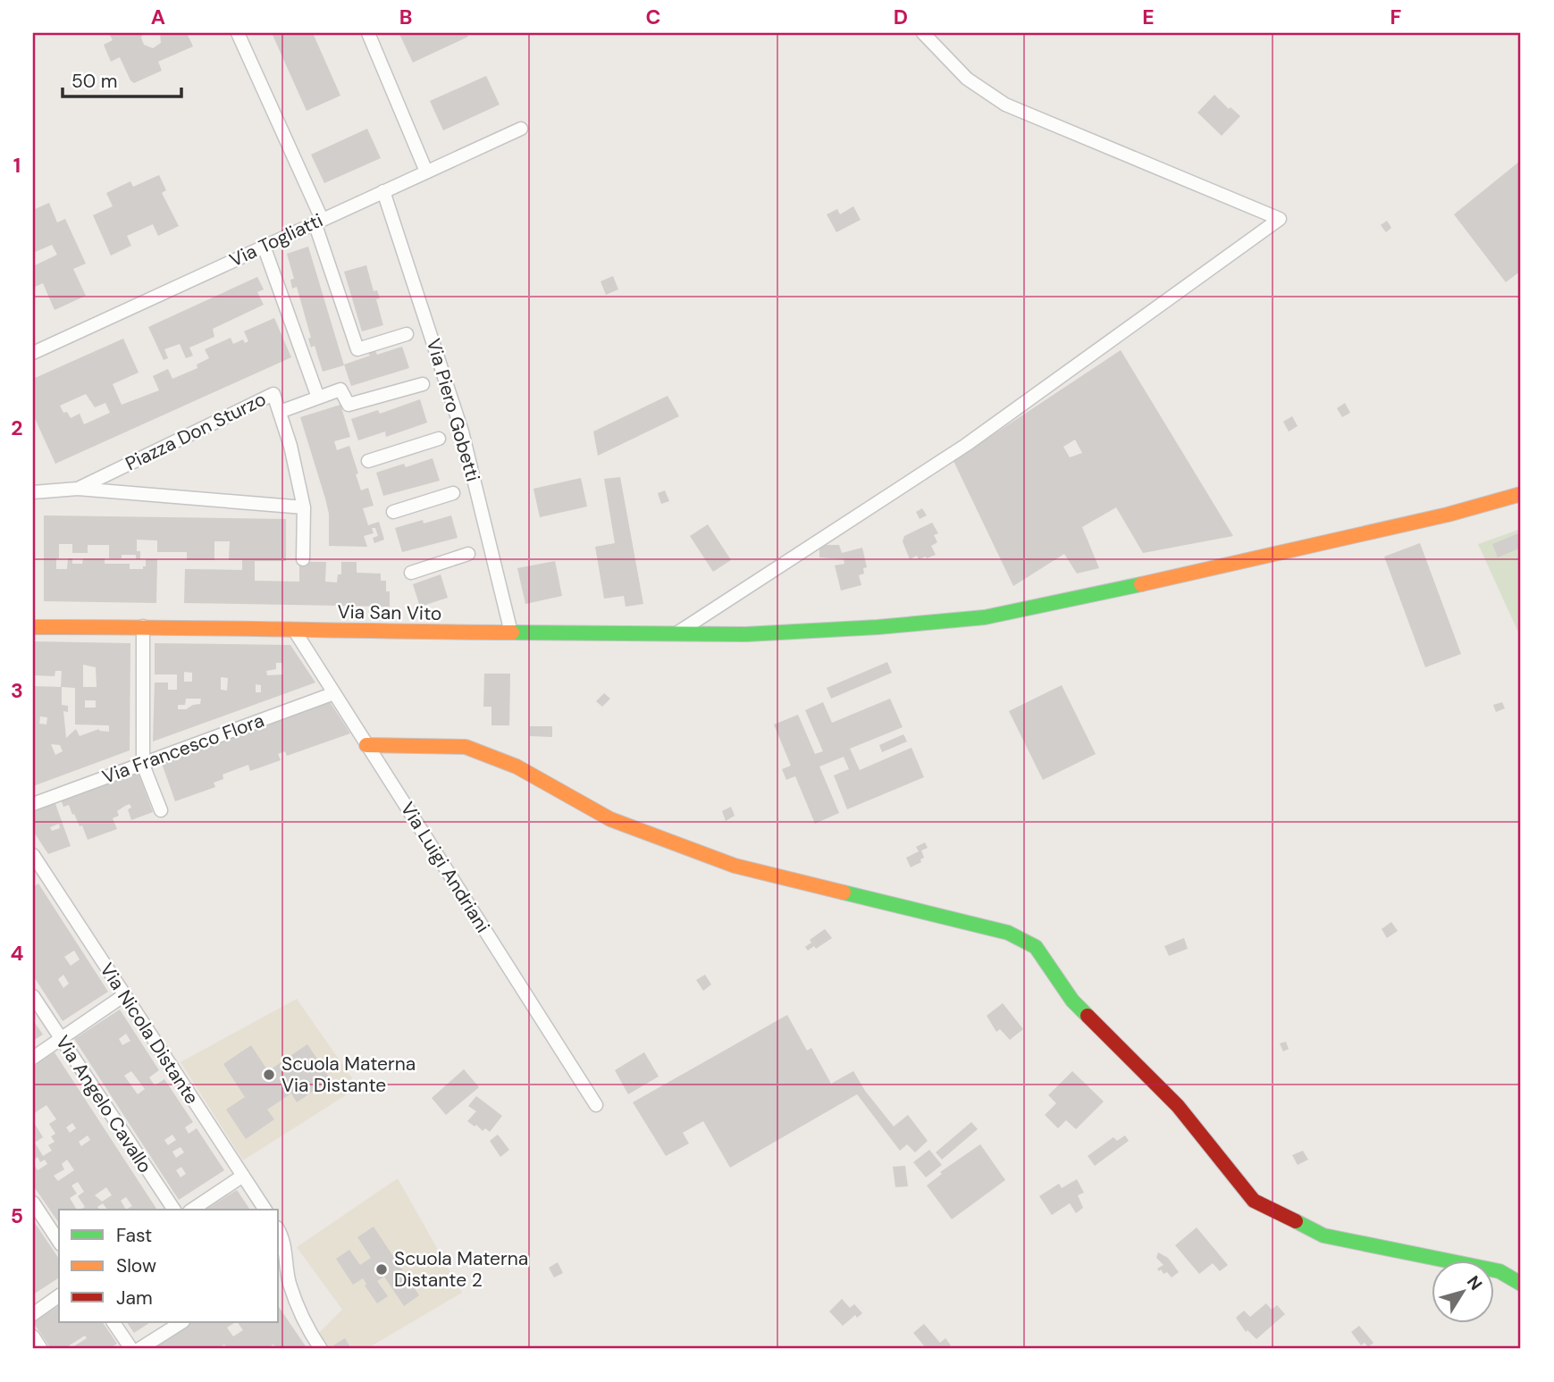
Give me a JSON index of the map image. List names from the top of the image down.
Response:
{
  "streets": {
    "street": [
      "Via Togliatti",
      "Via Piero Gobetti",
      "Piazza Don Sturzo",
      "Via San Vito",
      "Via Francesco Flora",
      "Via Luigi Andriani",
      "Via Nicola Distante",
      "Via Angelo Cavallo"
    ]
  },
  "crossings": [
    ["Via Togliatti", "Via Piero Gobetti"],
    ["Via Piero Gobetti", "Via San Vito"],
    ["Via San Vito", "Via Luigi Andriani"],
    ["Via Francesco Flora", "Via Luigi Andriani"]
  ],
  "places": ["Scuola Materna Via Distante", "Scuola Materna Distante 2"],
  "legend": ["Fast", "Slow", "Jam"],
  "scale_bar": "50 m",
  "north": "top right",
  "grid": {
    "columns": [
      "A",
      "B",
      "C",
      "D",
      "E",
      "F"
    ],
    "rows": [
      "1",
      "2",
      "3",
      "4",
      "5"
    ]
  }
}
